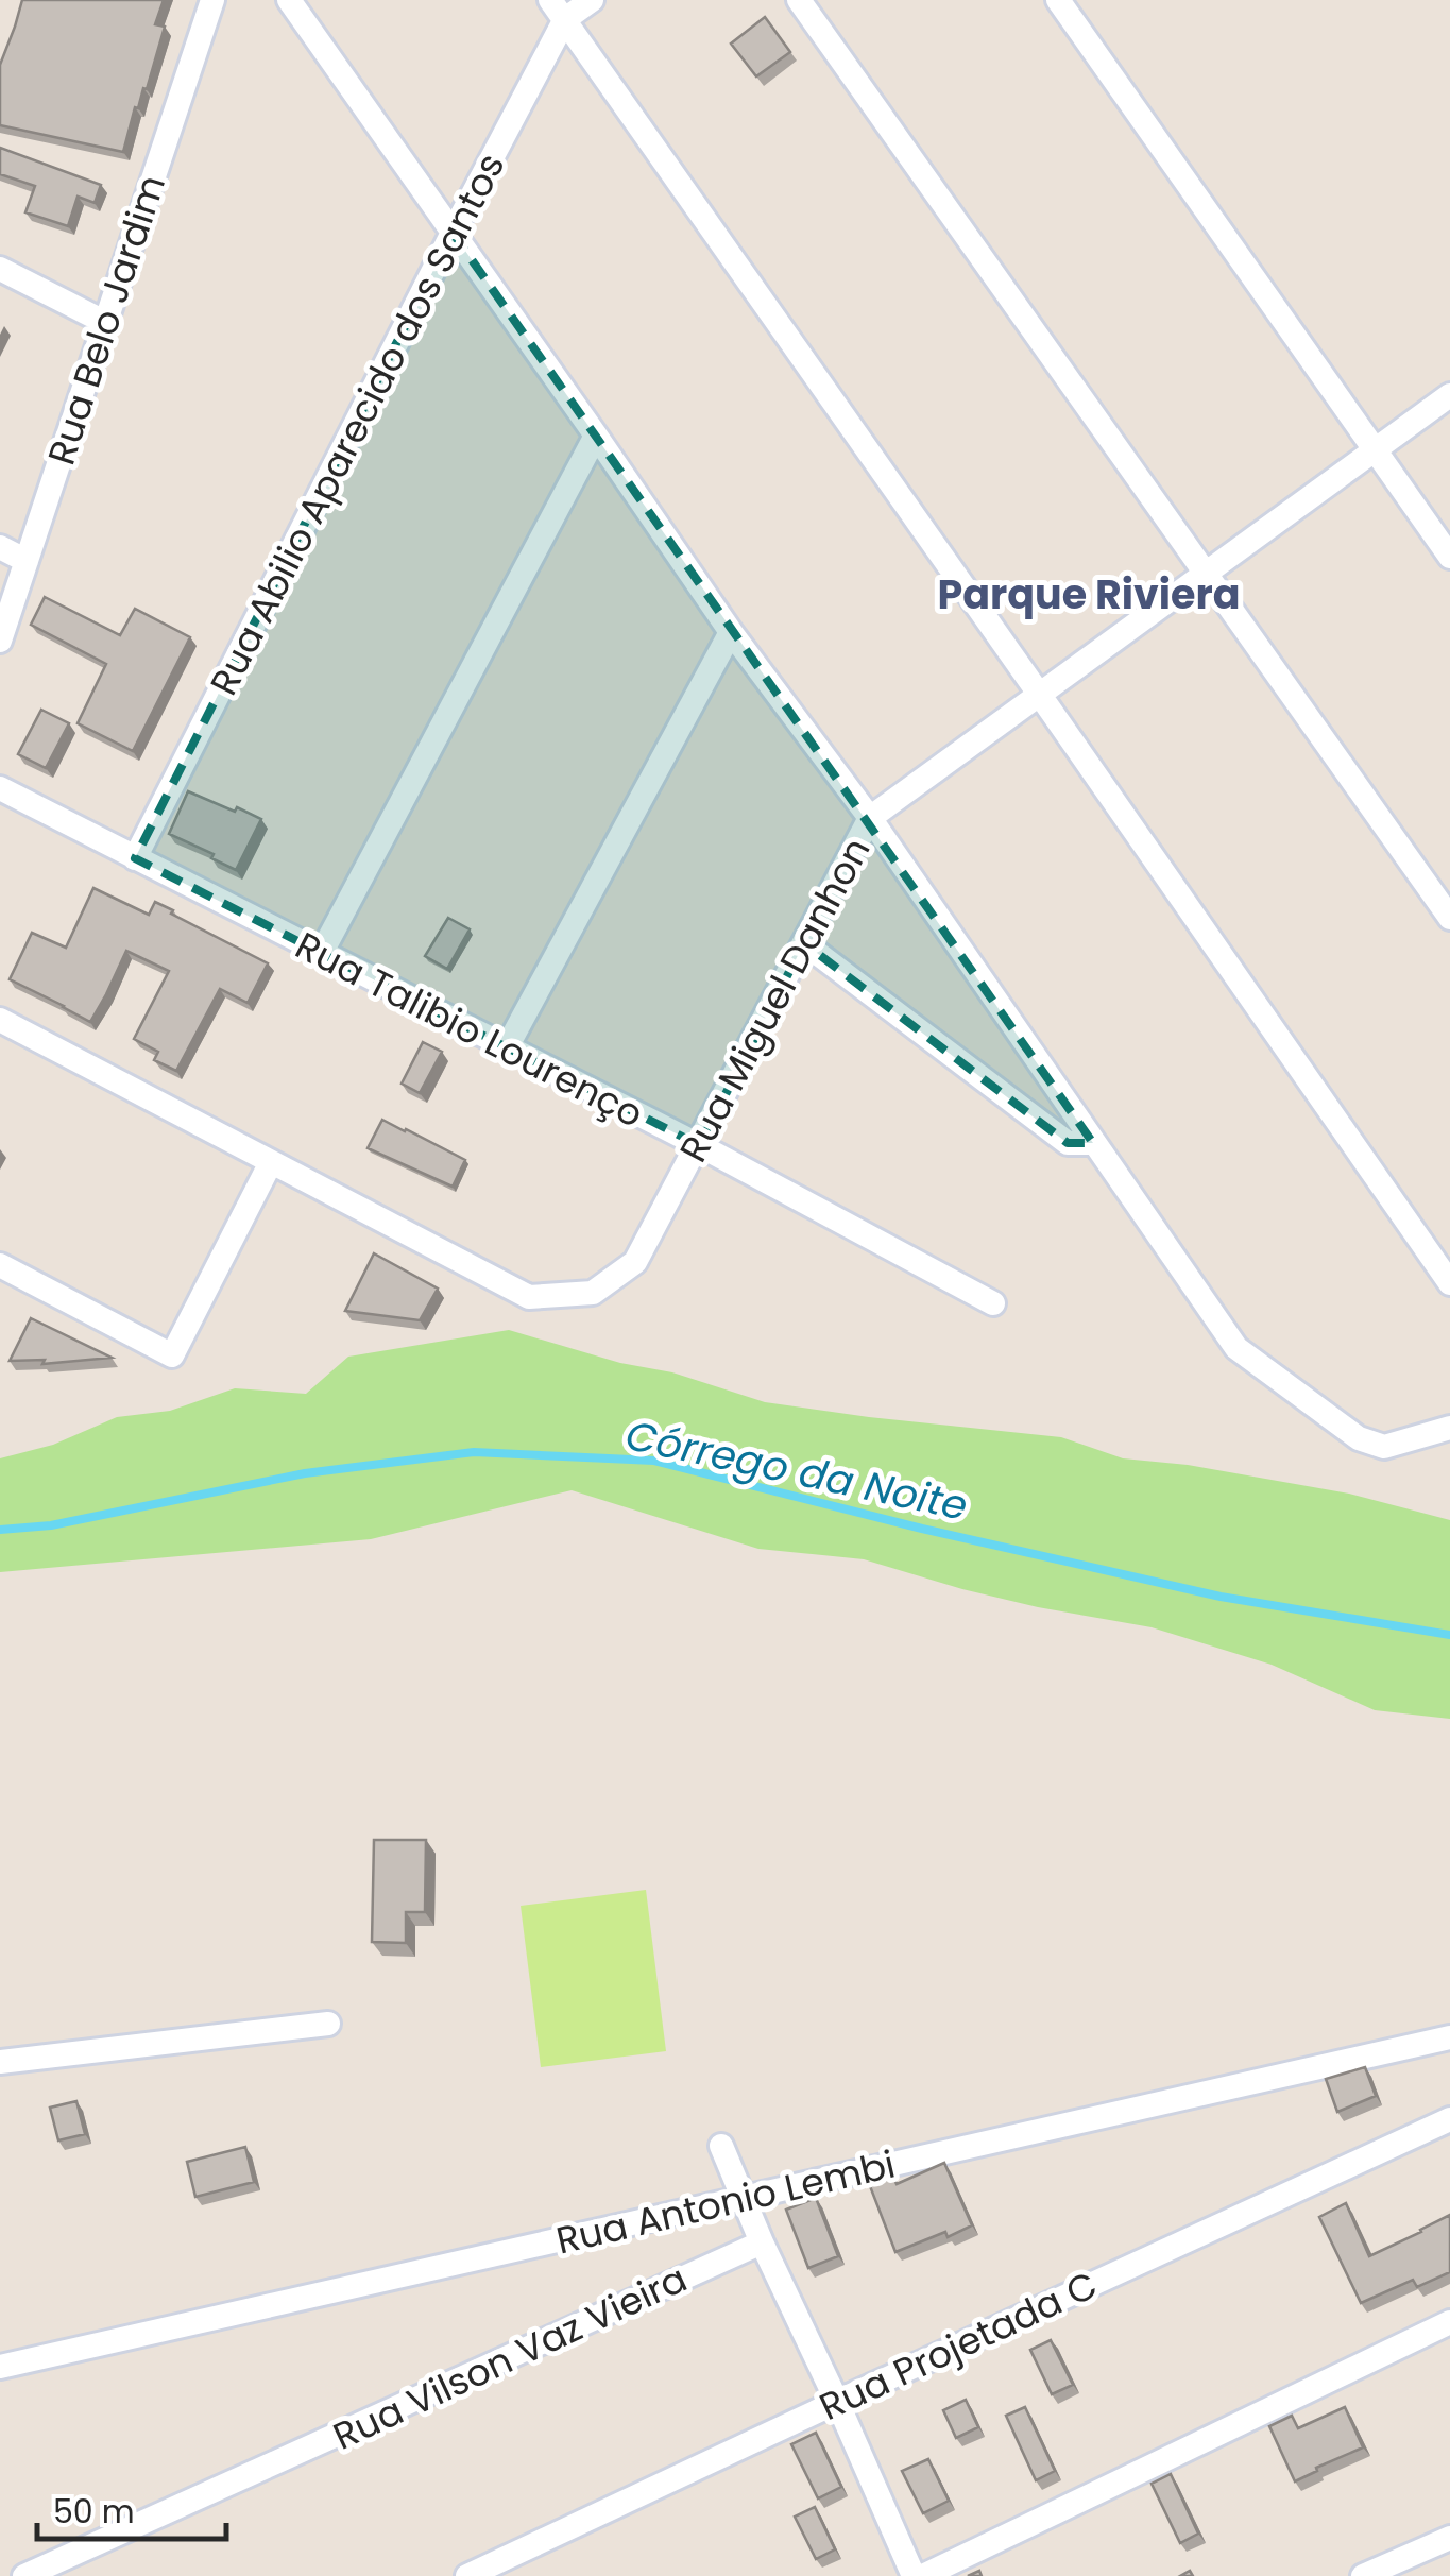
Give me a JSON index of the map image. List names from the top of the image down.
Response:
{
  "streets": {
    "street": [
      "Rua Belo Jardim",
      "Rua Abilio Aparecido dos Santos",
      "Rua Miguel Danhon",
      "Rua Talibio Lourenço",
      "Rua Antonio Lembi",
      "Rua Projetada C",
      "Rua Vilson Vaz Vieira"
    ]
  },
  "crossings": [
    ["Rua Abilio Aparecido dos Santos", "Rua Talibio Lourenço"],
    ["Rua Miguel Danhon", "Rua Talibio Lourenço"]
  ],
  "districts": ["Parque Riviera"],
  "water": ["Córrego da Noite"],
  "scale_bar": "50 m"
}
